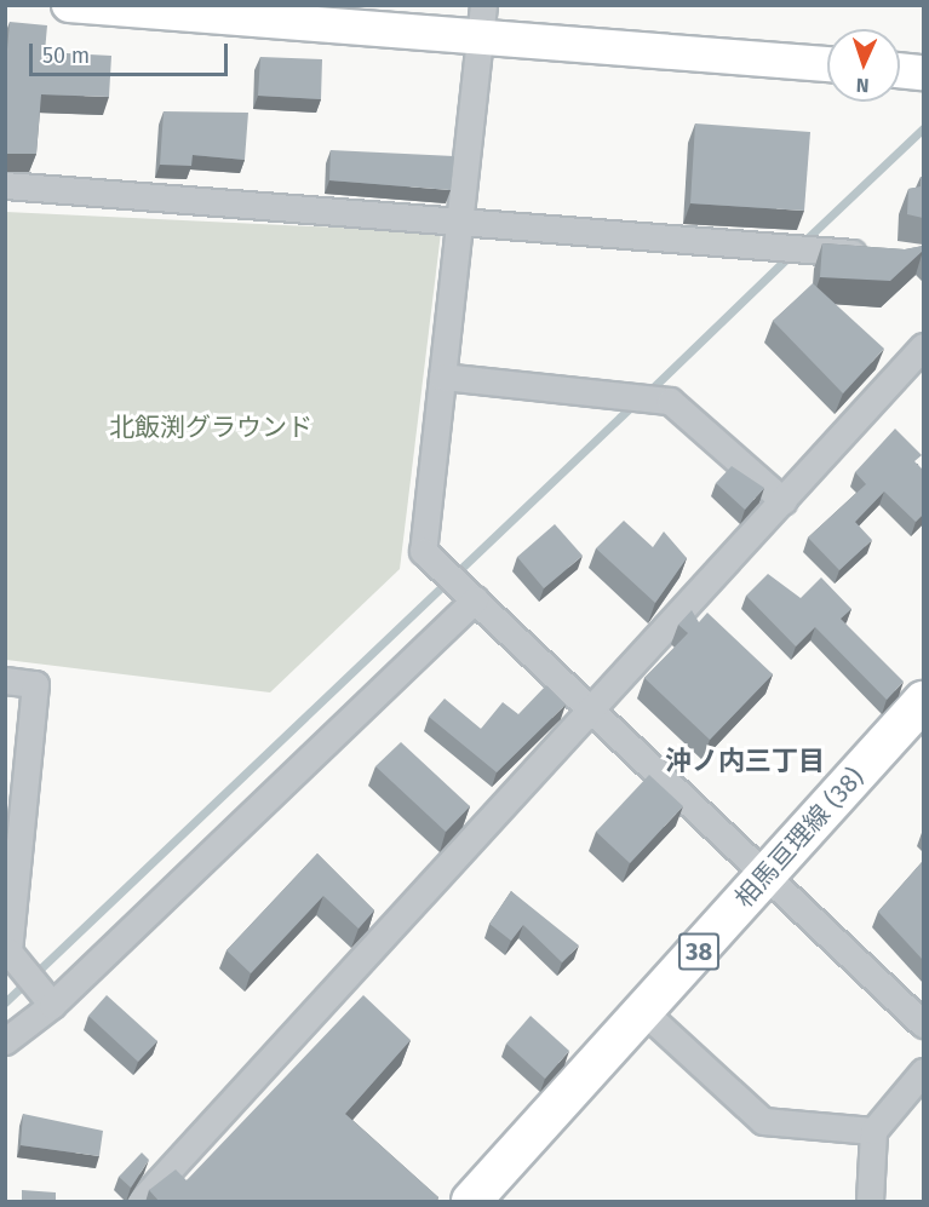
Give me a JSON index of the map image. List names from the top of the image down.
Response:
{
  "streets": {
    "main road": ["相馬亘理線 (38)", "38"]
  },
  "districts": ["沖ノ内三丁目"],
  "parks": ["北飯渕グラウンド"],
  "scale_bar": "50 m",
  "north": "bottom"
}
